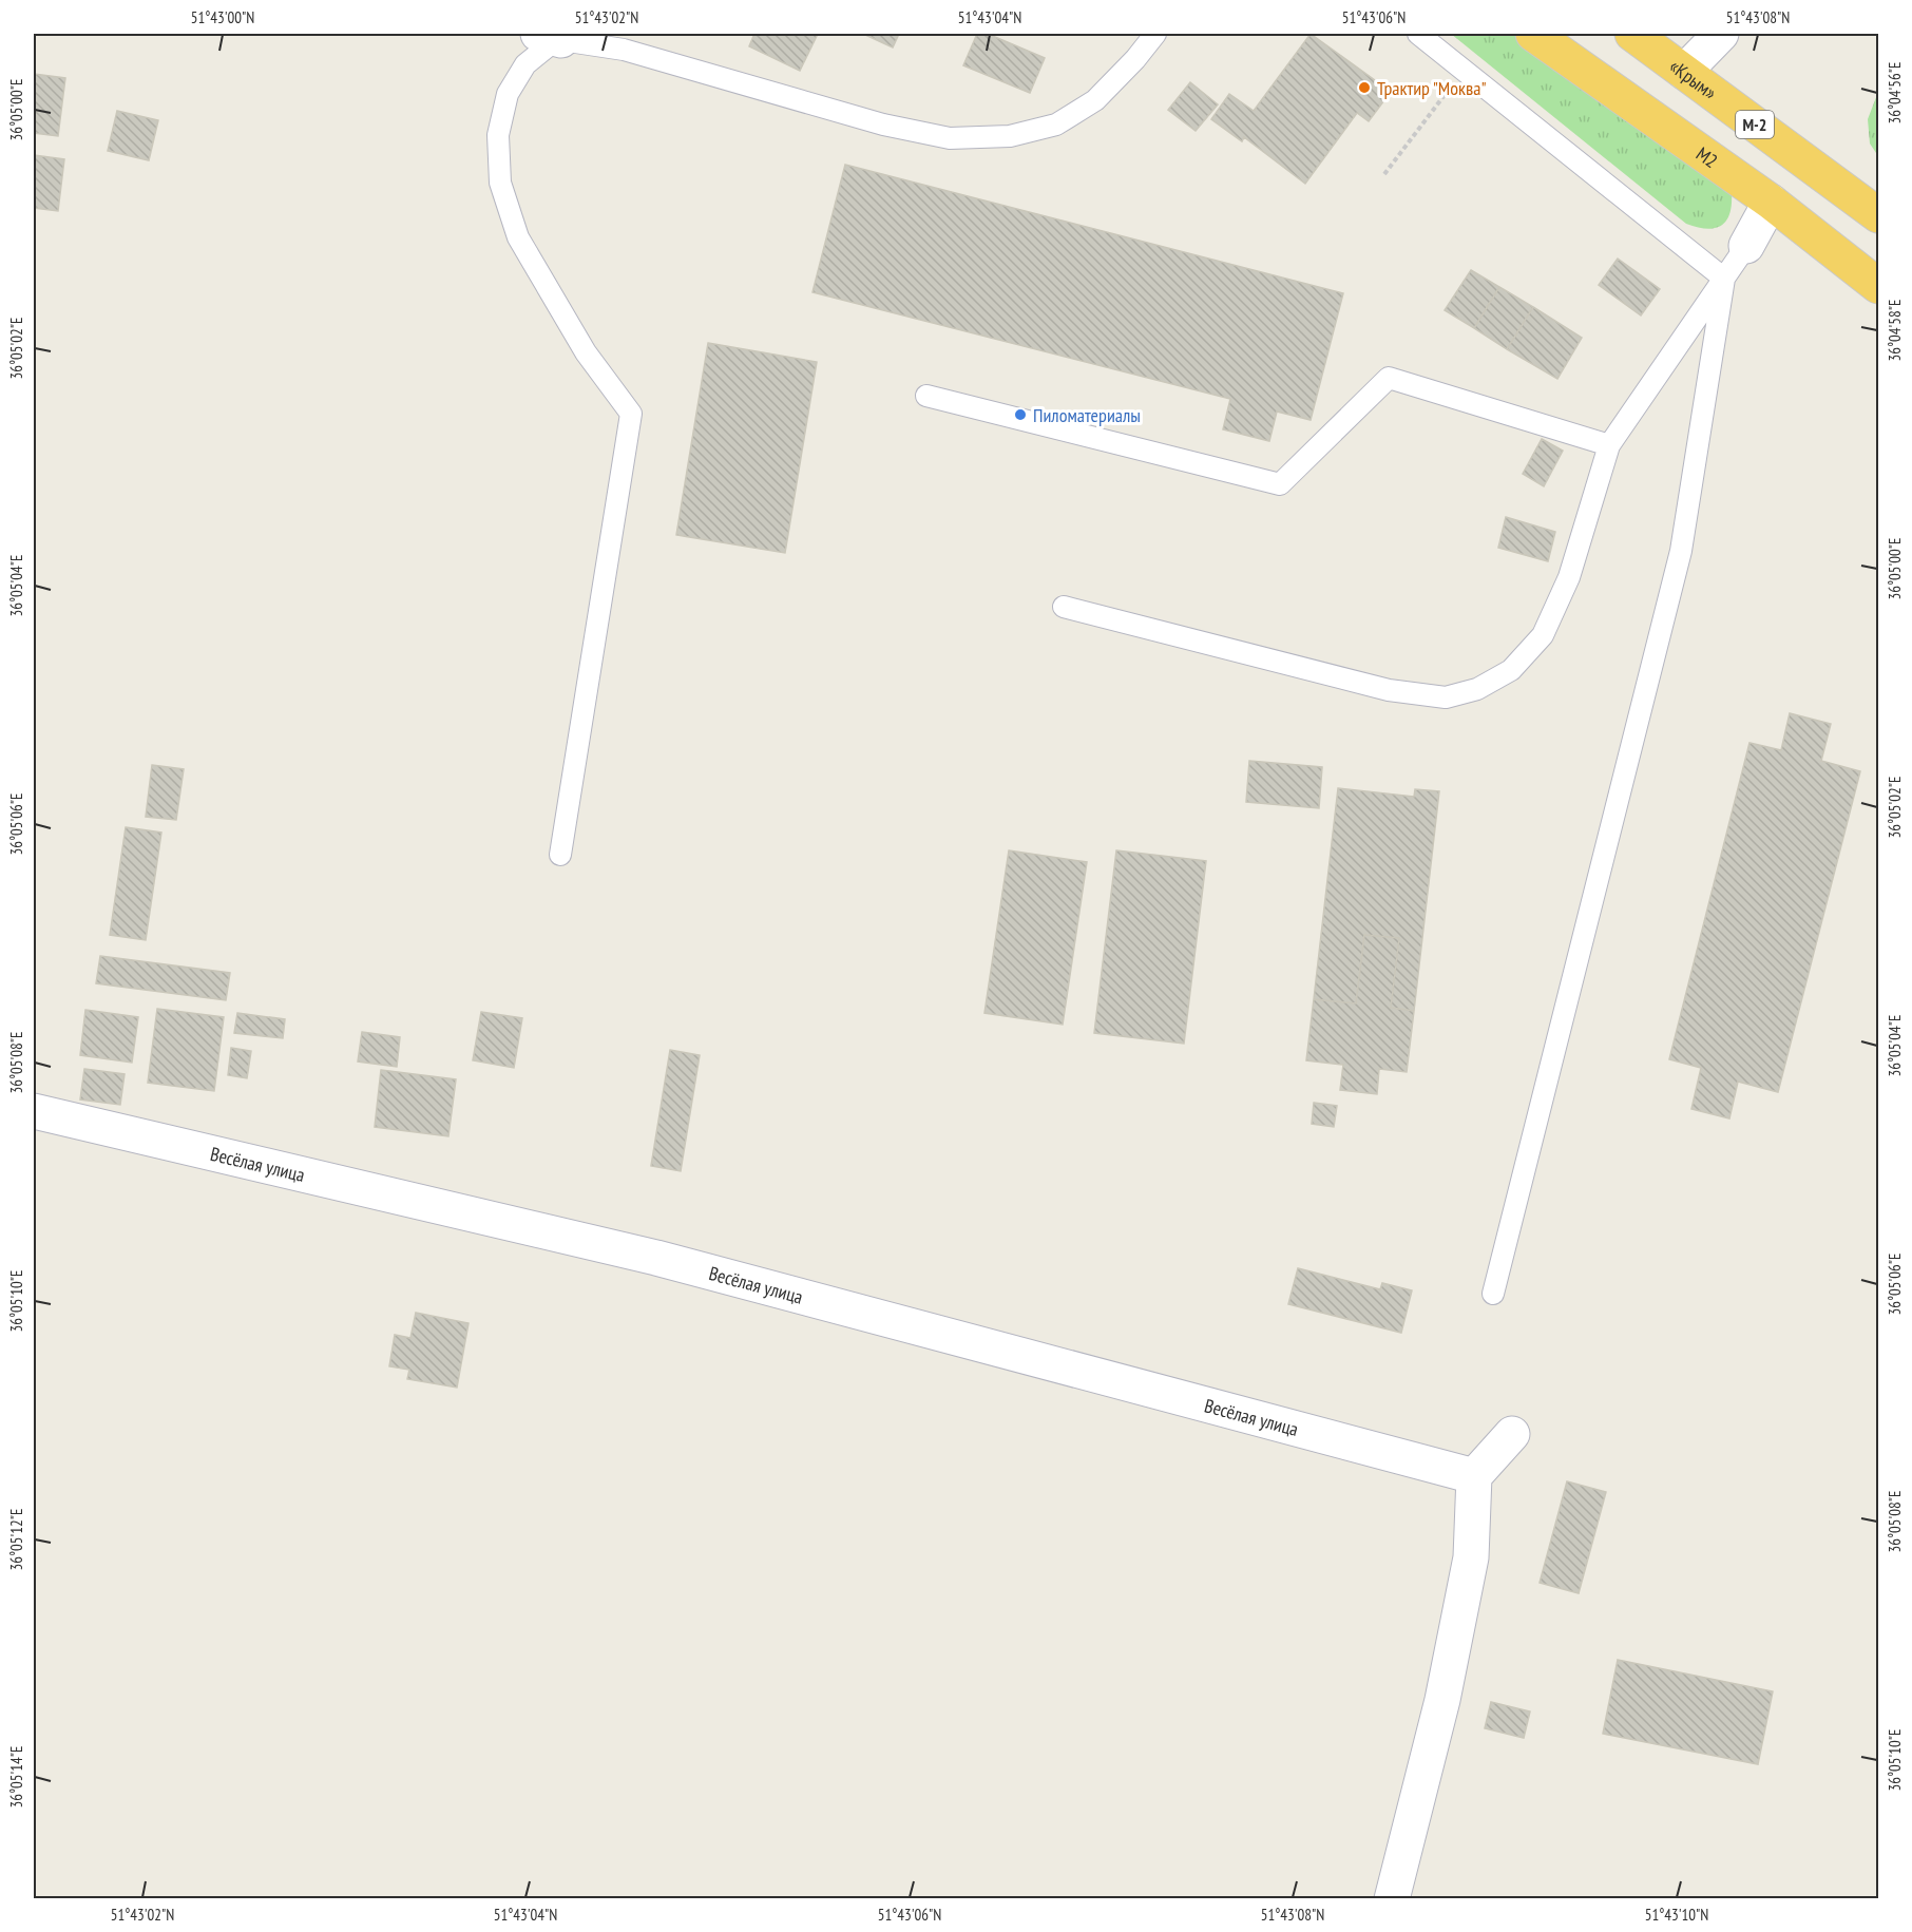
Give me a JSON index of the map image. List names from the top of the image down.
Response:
{
  "streets": {
    "highway": ["«Крым»", "М-2", "М2"],
    "street": ["Весёлая улица"]
  },
  "places": ["Трактир \"Моква\"", "Пиломатериалы"],
  "coordinates": [
    "51°43'00\"N",
    "51°43'02\"N",
    "51°43'04\"N",
    "51°43'06\"N",
    "51°43'08\"N",
    "36°04'56\"E",
    "36°05'00\"E",
    "36°04'58\"E",
    "36°05'02\"E",
    "36°05'04\"E",
    "36°05'06\"E",
    "36°05'08\"E",
    "36°05'10\"E",
    "36°05'12\"E",
    "36°05'14\"E",
    "51°43'10\"N"
  ]
}
